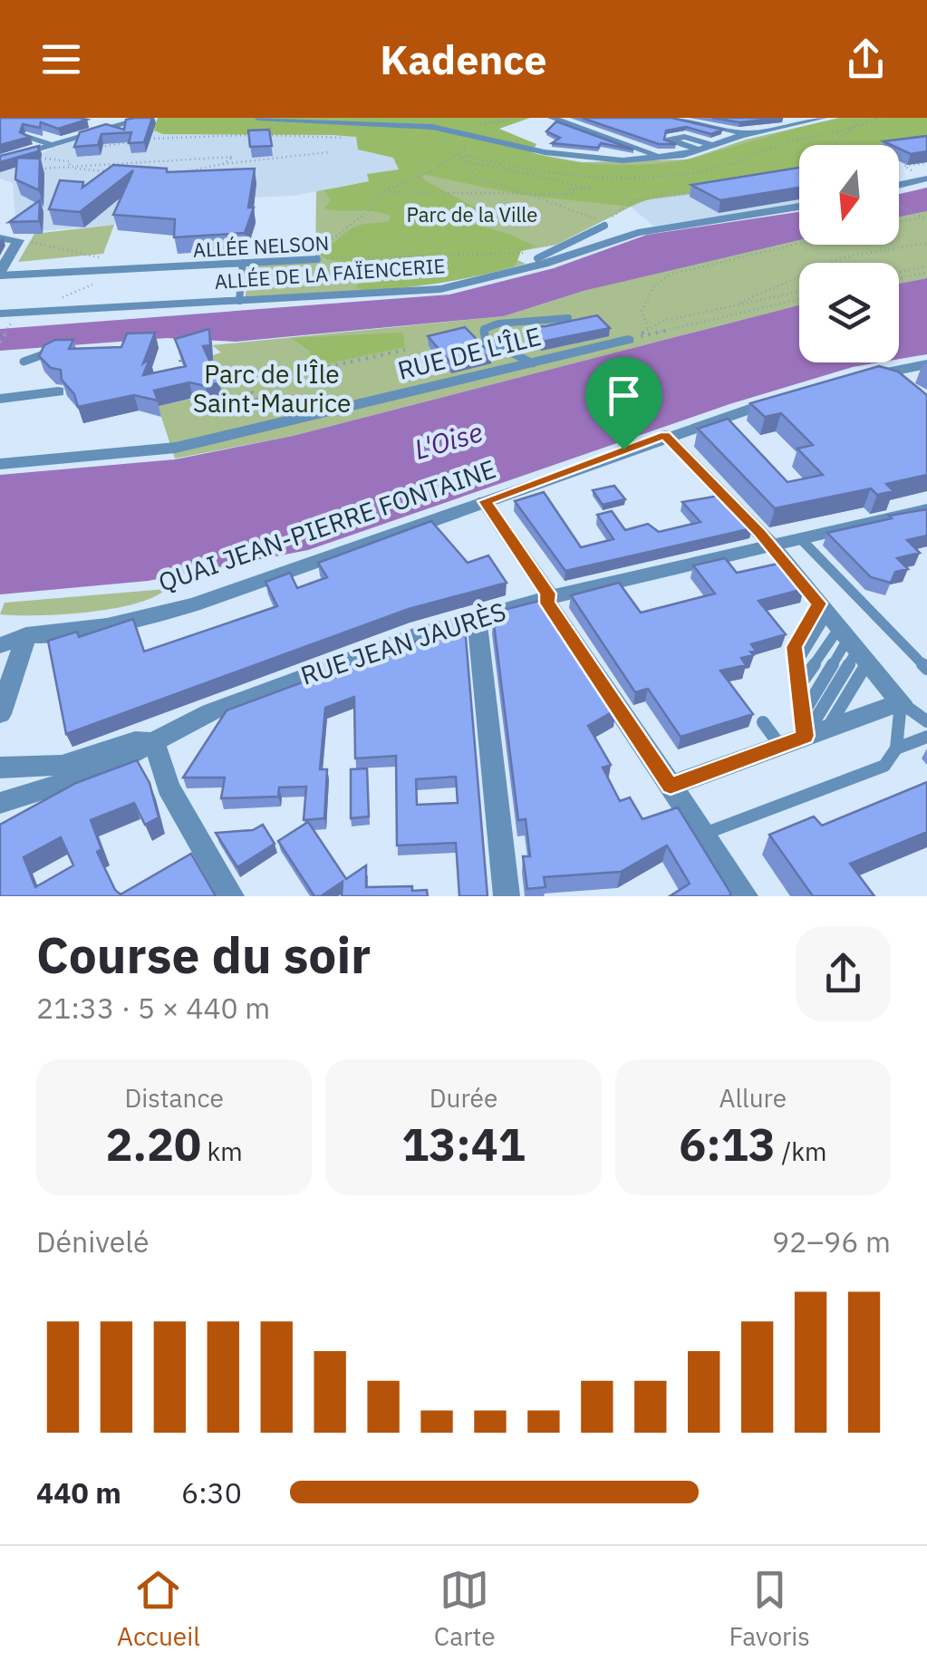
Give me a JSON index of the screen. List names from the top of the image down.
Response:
{
  "streets": {
    "street": [
      "ALLÉE DE LA FAÏENCERIE",
      "RUE DE L'ÎLE",
      "QUAI JEAN-PIERRE FONTAINE",
      "RUE JEAN JAURÈS"
    ],
    "lane": ["ALLÉE NELSON"]
  },
  "crossings": [
    ["ALLÉE NELSON", "ALLÉE DE LA FAÏENCERIE"]
  ],
  "water": ["L'Oise"],
  "parks": ["Parc de la Ville", "Parc de l'Île Saint-Maurice"],
  "north": "bottom",
  "page": {
    "header": "Kadence",
    "heading": ["Course du soir", "21:33 · 5 × 440 m"],
    "stats": [
      ["Distance", "2.20 km"],
      ["Durée", "13:41"],
      ["Allure", "6:13 /km"]
    ],
    "chart": ["Dénivelé", "92–96 m"],
    "list": [
      {
        "name": "440 m",
        "note": "6:30"
      }
    ],
    "tabs": ["Accueil", "Carte", "Favoris"]
  }
}
